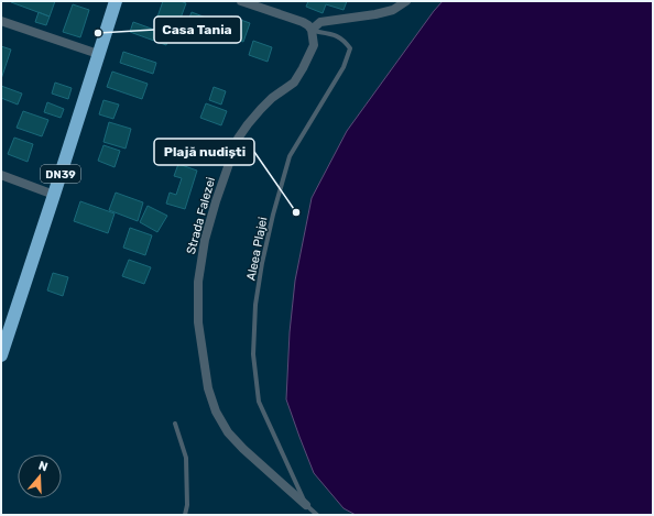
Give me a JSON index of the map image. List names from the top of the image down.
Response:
{
  "streets": {
    "highway": ["DN39"],
    "street": ["Strada Falezei"],
    "lane": ["Aleea Plajei"]
  },
  "crossings": [
    ["Strada Falezei", "Aleea Plajei"]
  ],
  "places": ["Casa Tania", "Plajă nudiști"],
  "north": "top"
}
